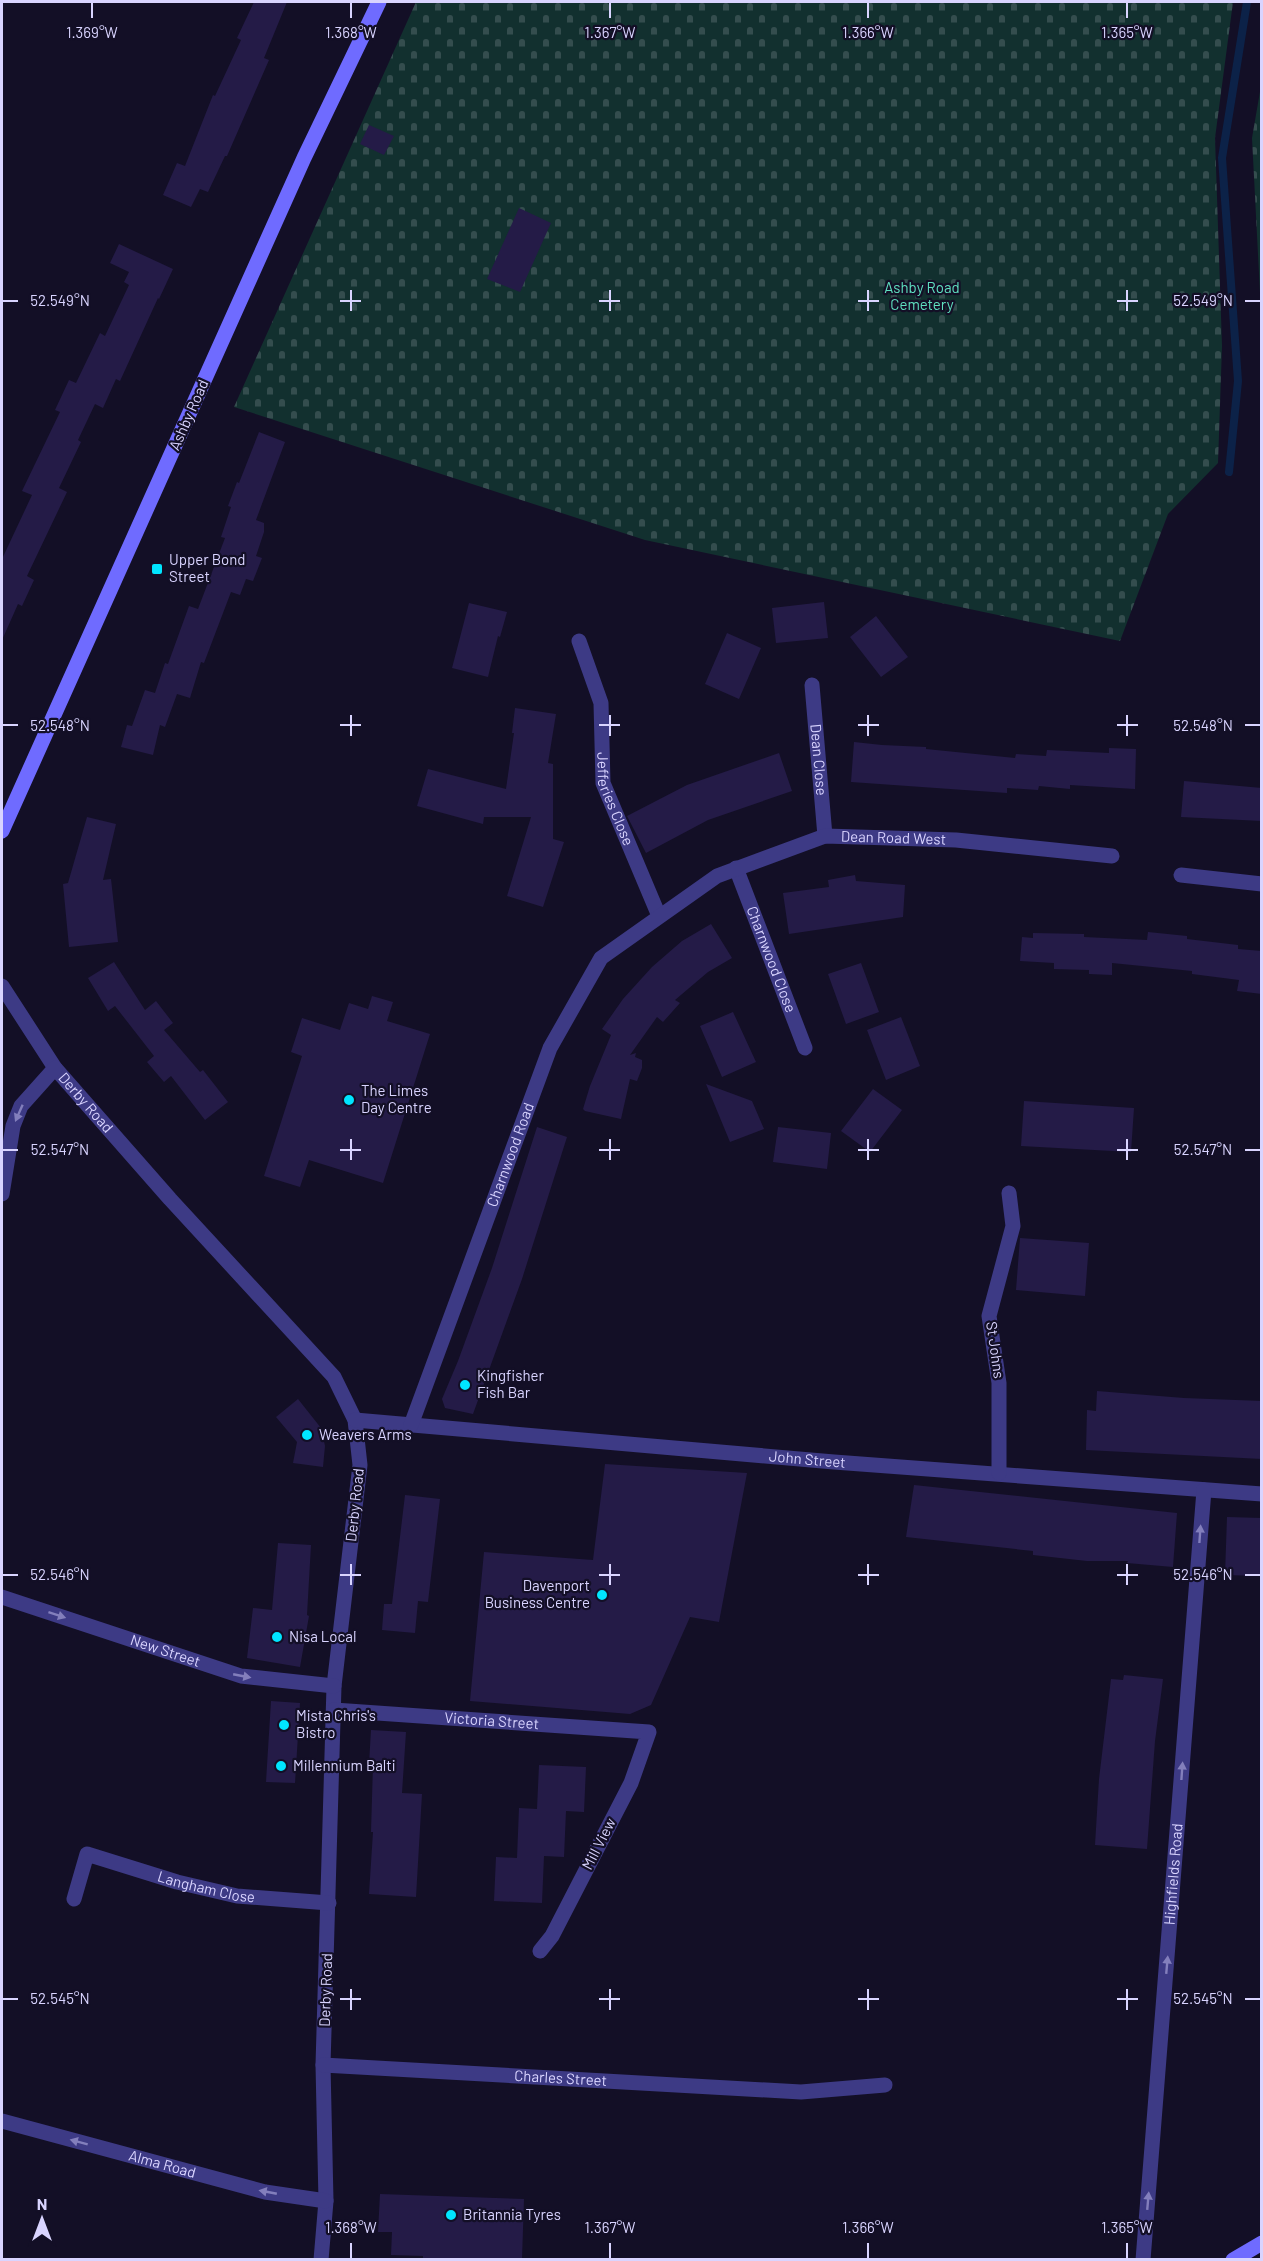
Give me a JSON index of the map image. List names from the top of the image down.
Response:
{
  "streets": {
    "main road": ["Ashby Road"],
    "street": [
      "Dean Close",
      "Jefferies Close",
      "Dean Road West",
      "Charnwood Close",
      "Derby Road",
      "Charnwood Road",
      "St Johns",
      "John Street",
      "New Street",
      "Victoria Street",
      "Mill View",
      "Highfields Road",
      "Langham Close",
      "Charles Street",
      "Alma Road"
    ]
  },
  "crossings": [
    ["Dean Close", "Dean Road West"],
    ["Jefferies Close", "Dean Road West"],
    ["Jefferies Close", "Charnwood Road"],
    ["Dean Road West", "Charnwood Close"],
    ["Dean Road West", "Charnwood Road"],
    ["Derby Road", "John Street"],
    ["Derby Road", "New Street"],
    ["Derby Road", "Victoria Street"],
    ["Derby Road", "Langham Close"],
    ["Derby Road", "Charles Street"],
    ["Derby Road", "Alma Road"],
    ["Charnwood Road", "John Street"],
    ["St Johns", "John Street"],
    ["John Street", "Highfields Road"],
    ["Victoria Street", "Mill View"]
  ],
  "one_way": ["New Street", "Highfields Road", "Alma Road"],
  "parks": ["Ashby Road Cemetery"],
  "places": {
    "transit": ["Upper Bond Street"],
    "other": [
      "The Limes Day Centre",
      "Kingfisher Fish Bar",
      "Weavers Arms",
      "Davenport Business Centre",
      "Nisa Local",
      "Mista Chris's Bistro",
      "Millennium Balti",
      "Britannia Tyres"
    ]
  },
  "north": "top",
  "coordinates": [
    "1.369°W",
    "1.368°W",
    "1.367°W",
    "1.366°W",
    "1.365°W",
    "52.549°N",
    "52.548°N",
    "52.547°N",
    "52.546°N",
    "52.545°N"
  ]
}
